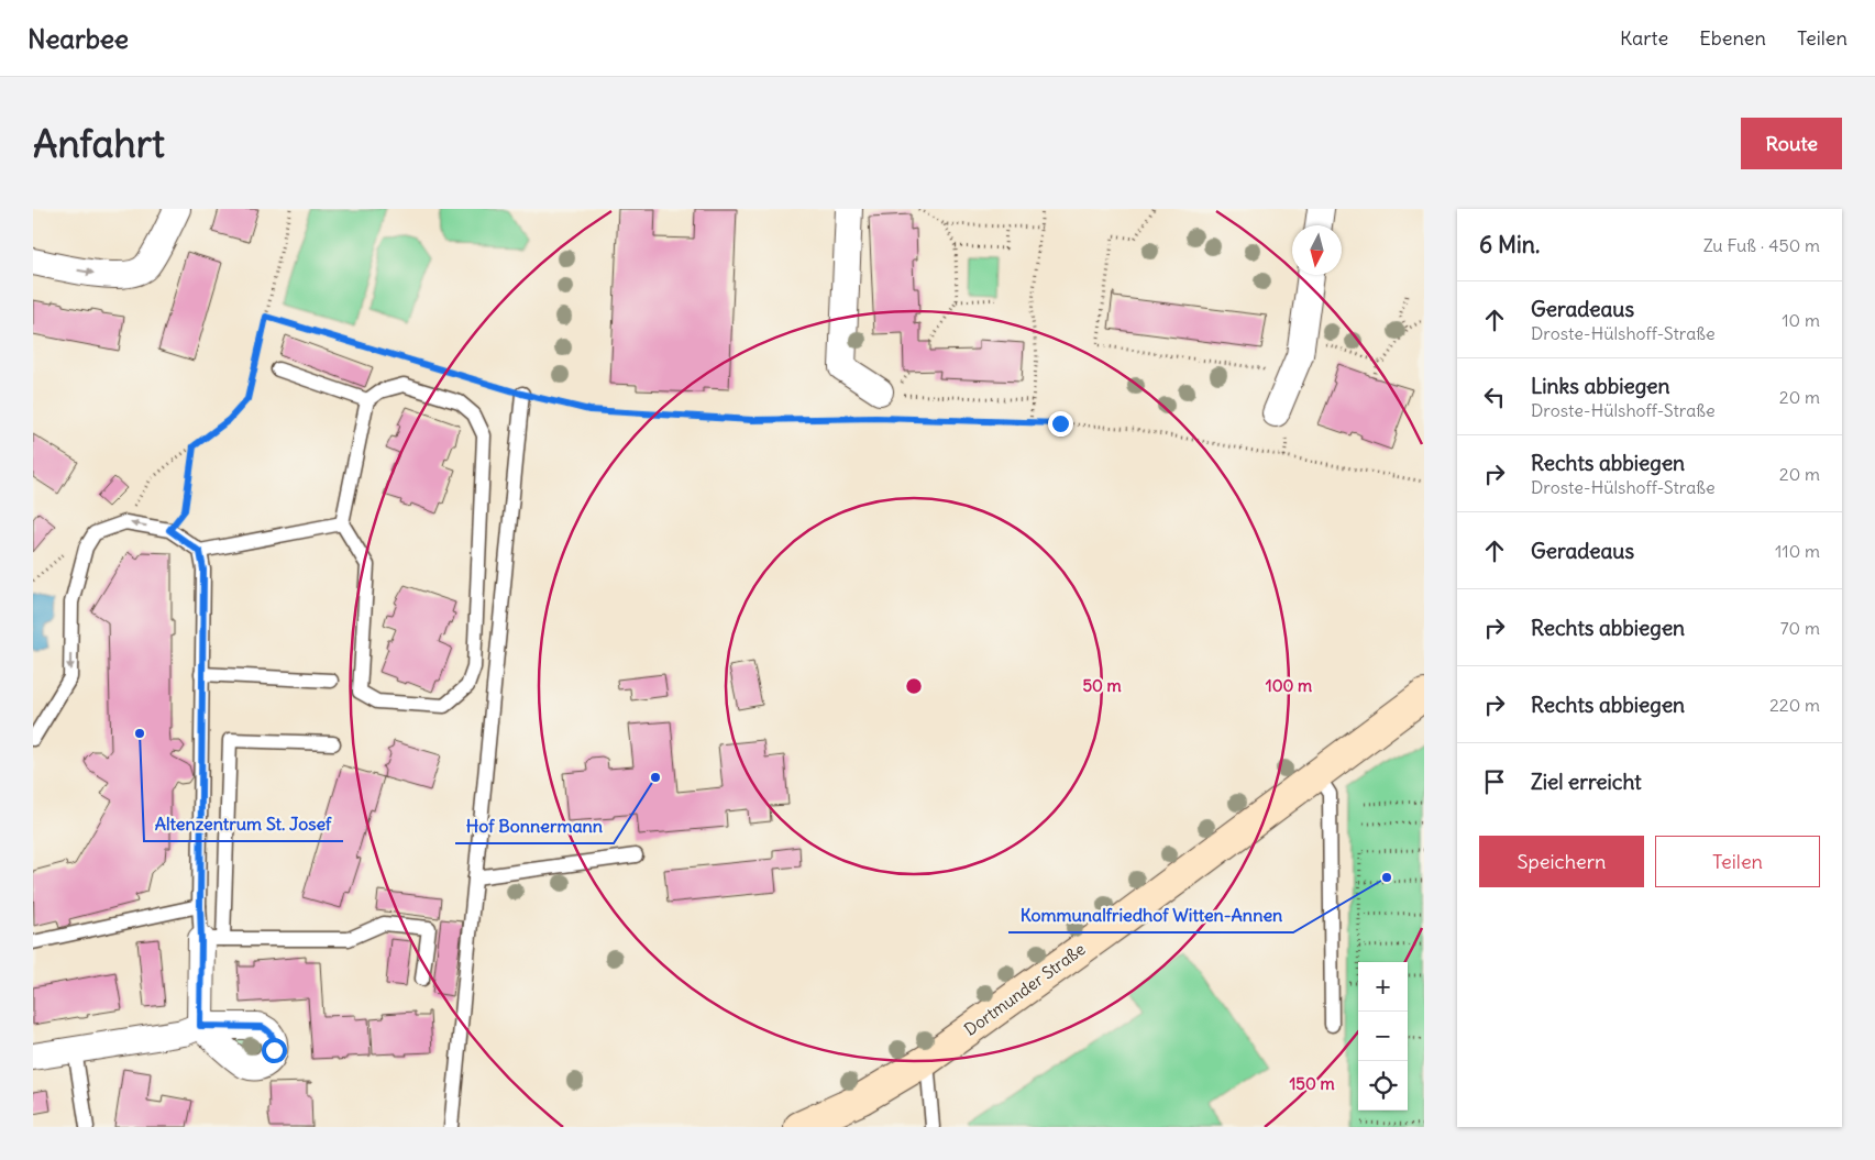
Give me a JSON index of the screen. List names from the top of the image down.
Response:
{
  "streets": {
    "main road": ["Dortmunder Straße"]
  },
  "places": ["Altenzentrum St. Josef", "Hof Bonnermann", "Kommunalfriedhof Witten-Annen"],
  "north": "bottom",
  "page": {
    "header": "Nearbee",
    "nav": ["Karte", "Ebenen", "Teilen"],
    "buttons": [
      "Route",
      ["Speichern", "Teilen"]
    ],
    "title": "Anfahrt",
    "heading": ["6 Min.", "Zu Fuß · 450 m"],
    "list": [
      ["Geradeaus", "Droste-Hülshoff-Straße", "10 m"],
      ["Links abbiegen", "Droste-Hülshoff-Straße", "20 m"],
      ["Rechts abbiegen", "Droste-Hülshoff-Straße", "20 m"],
      ["Geradeaus", "110 m"],
      ["Rechts abbiegen", "70 m"],
      ["Rechts abbiegen", "220 m"],
      "Ziel erreicht"
    ],
    "map_buttons": ["+", "−"]
  },
  "rings": ["50 m", "100 m", "150 m"]
}
